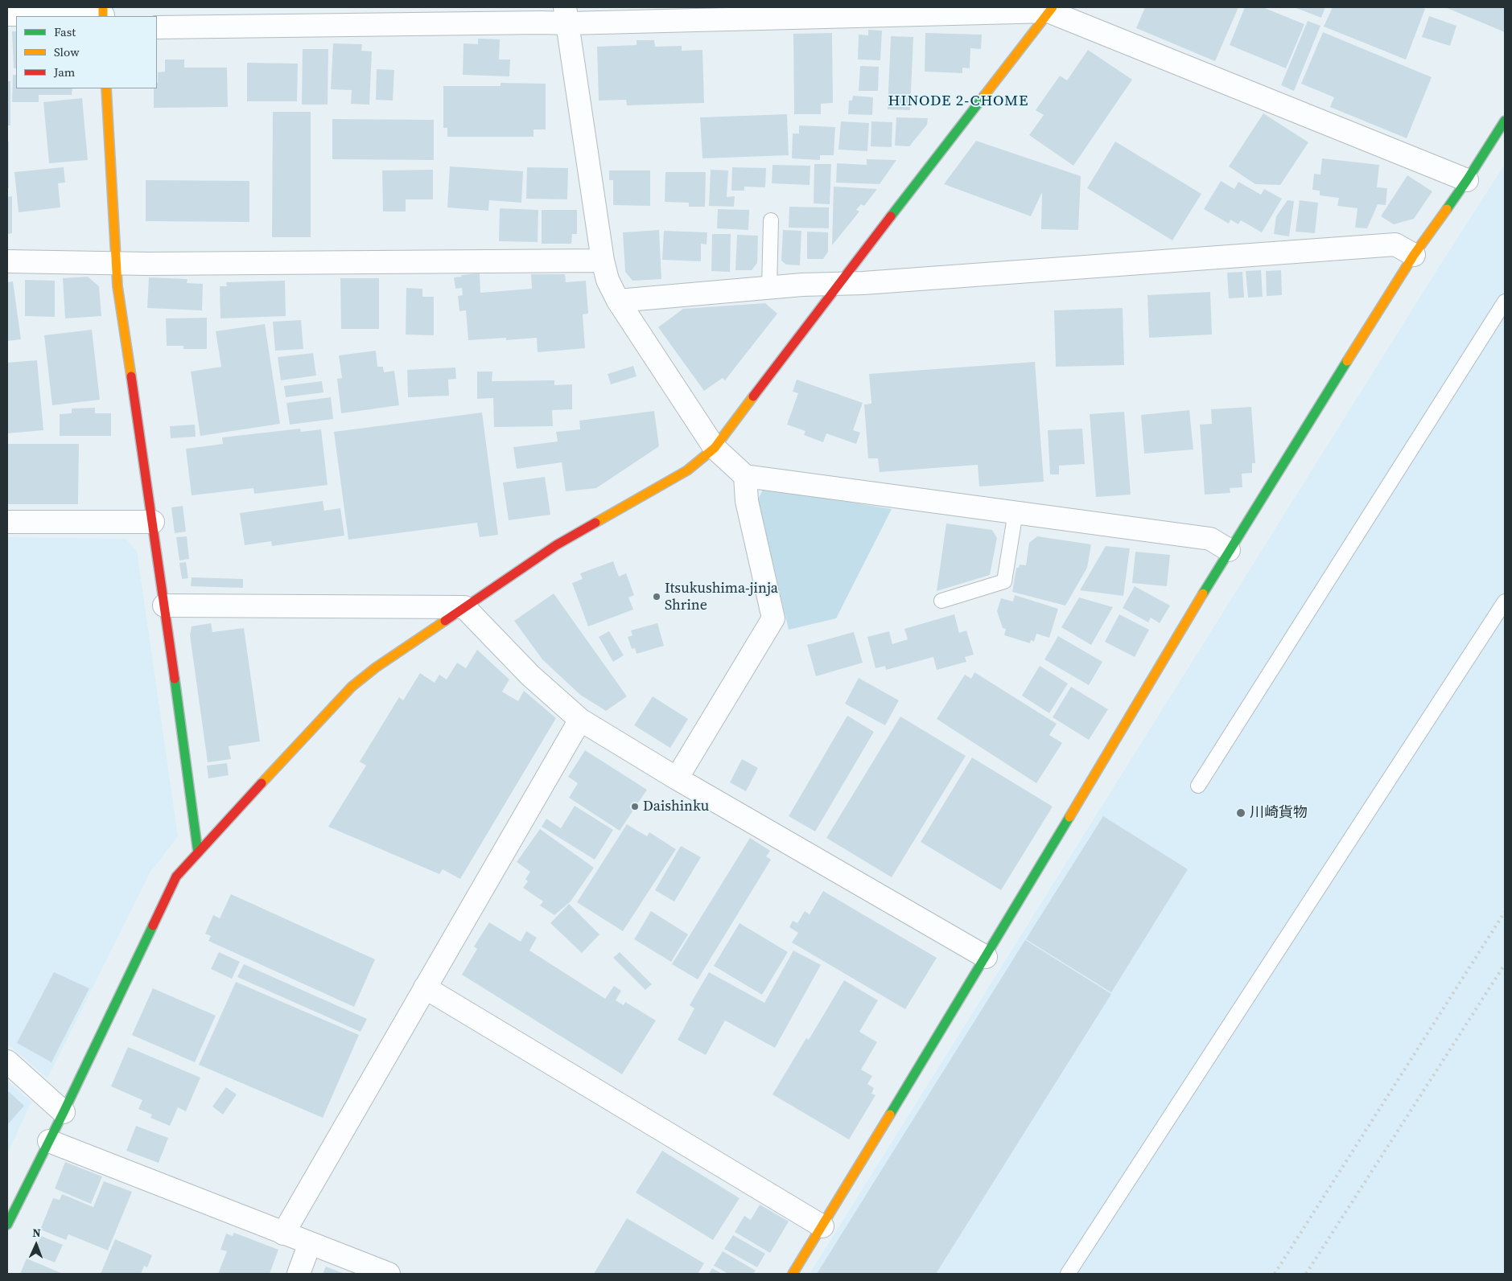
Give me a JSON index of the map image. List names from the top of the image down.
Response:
{
  "districts": ["HINODE 2-CHOME"],
  "places": ["Itsukushima-jinja Shrine", "Daishinku", "川崎貨物"],
  "legend": ["Fast", "Slow", "Jam"],
  "north": "top"
}
